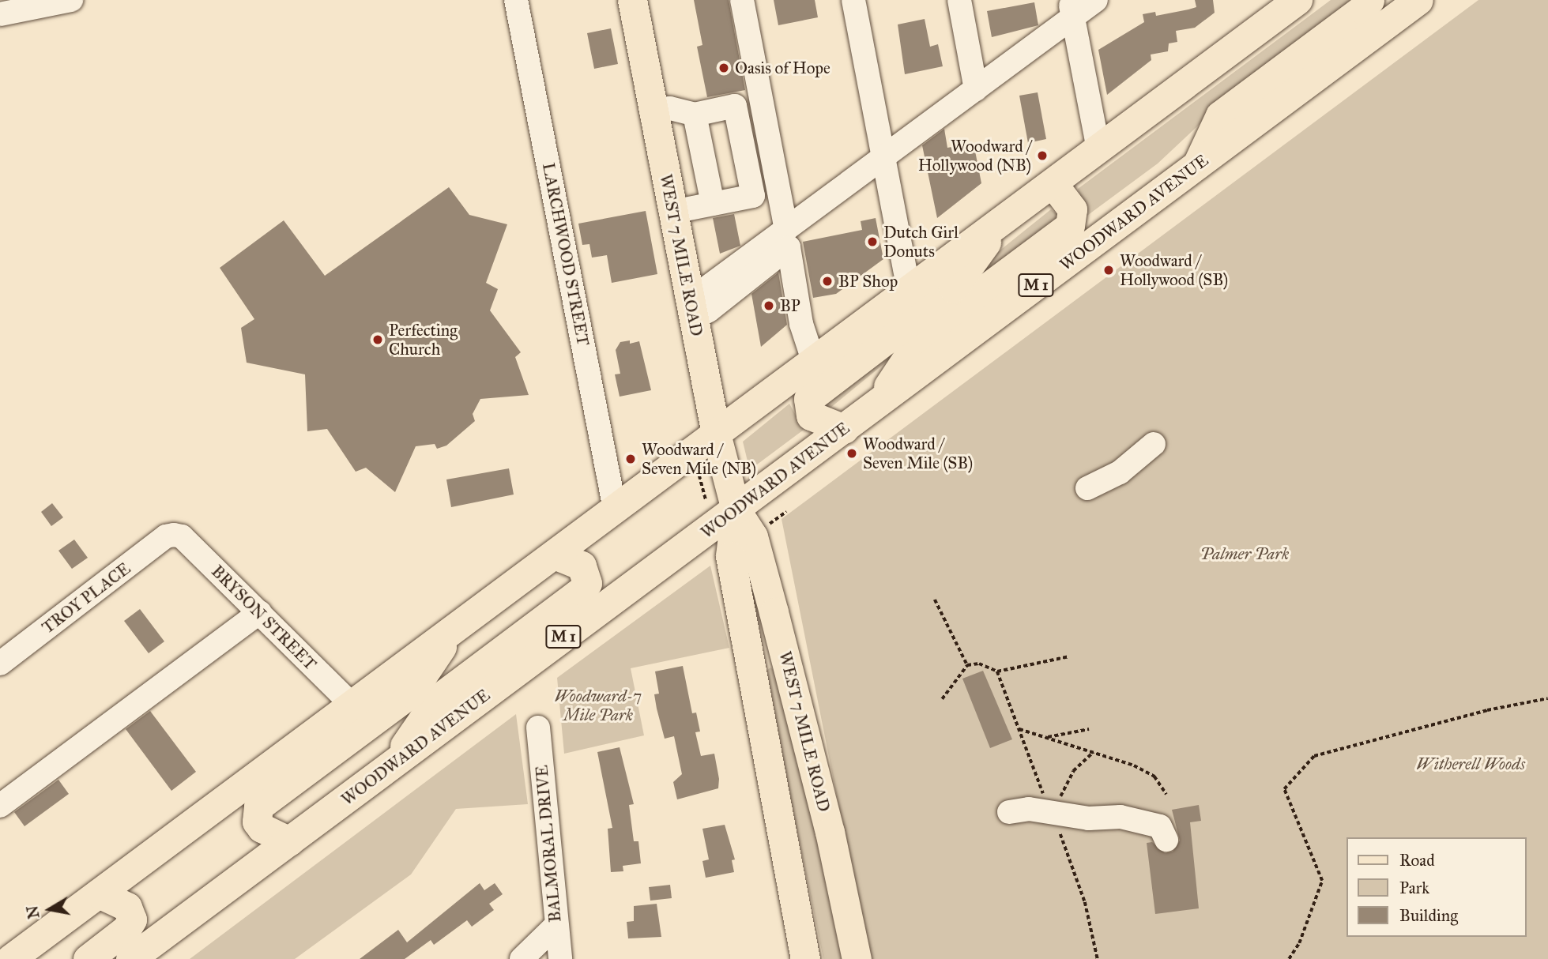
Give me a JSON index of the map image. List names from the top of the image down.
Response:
{
  "streets": {
    "main road": ["WOODWARD AVENUE", "WEST 7 MILE ROAD", "M 1"],
    "street": [
      "LARCHWOOD STREET",
      "TROY PLACE",
      "BRYSON STREET",
      "BALMORAL DRIVE"
    ]
  },
  "crossings": [
    ["WOODWARD AVENUE", "WEST 7 MILE ROAD"],
    ["TROY PLACE", "BRYSON STREET"]
  ],
  "parks": ["Palmer Park", "Woodward-7 Mile Park", "Witherell Woods"],
  "places": [
    "Oasis of Hope",
    "Woodward / Hollywood (NB)",
    "Dutch Girl Donuts",
    "Woodward / Hollywood (SB)",
    "BP Shop",
    "BP",
    "Perfecting Church",
    "Woodward / Seven Mile (SB)",
    "Woodward / Seven Mile (NB)"
  ],
  "legend": ["Road", "Park", "Building"],
  "north": "left"
}
